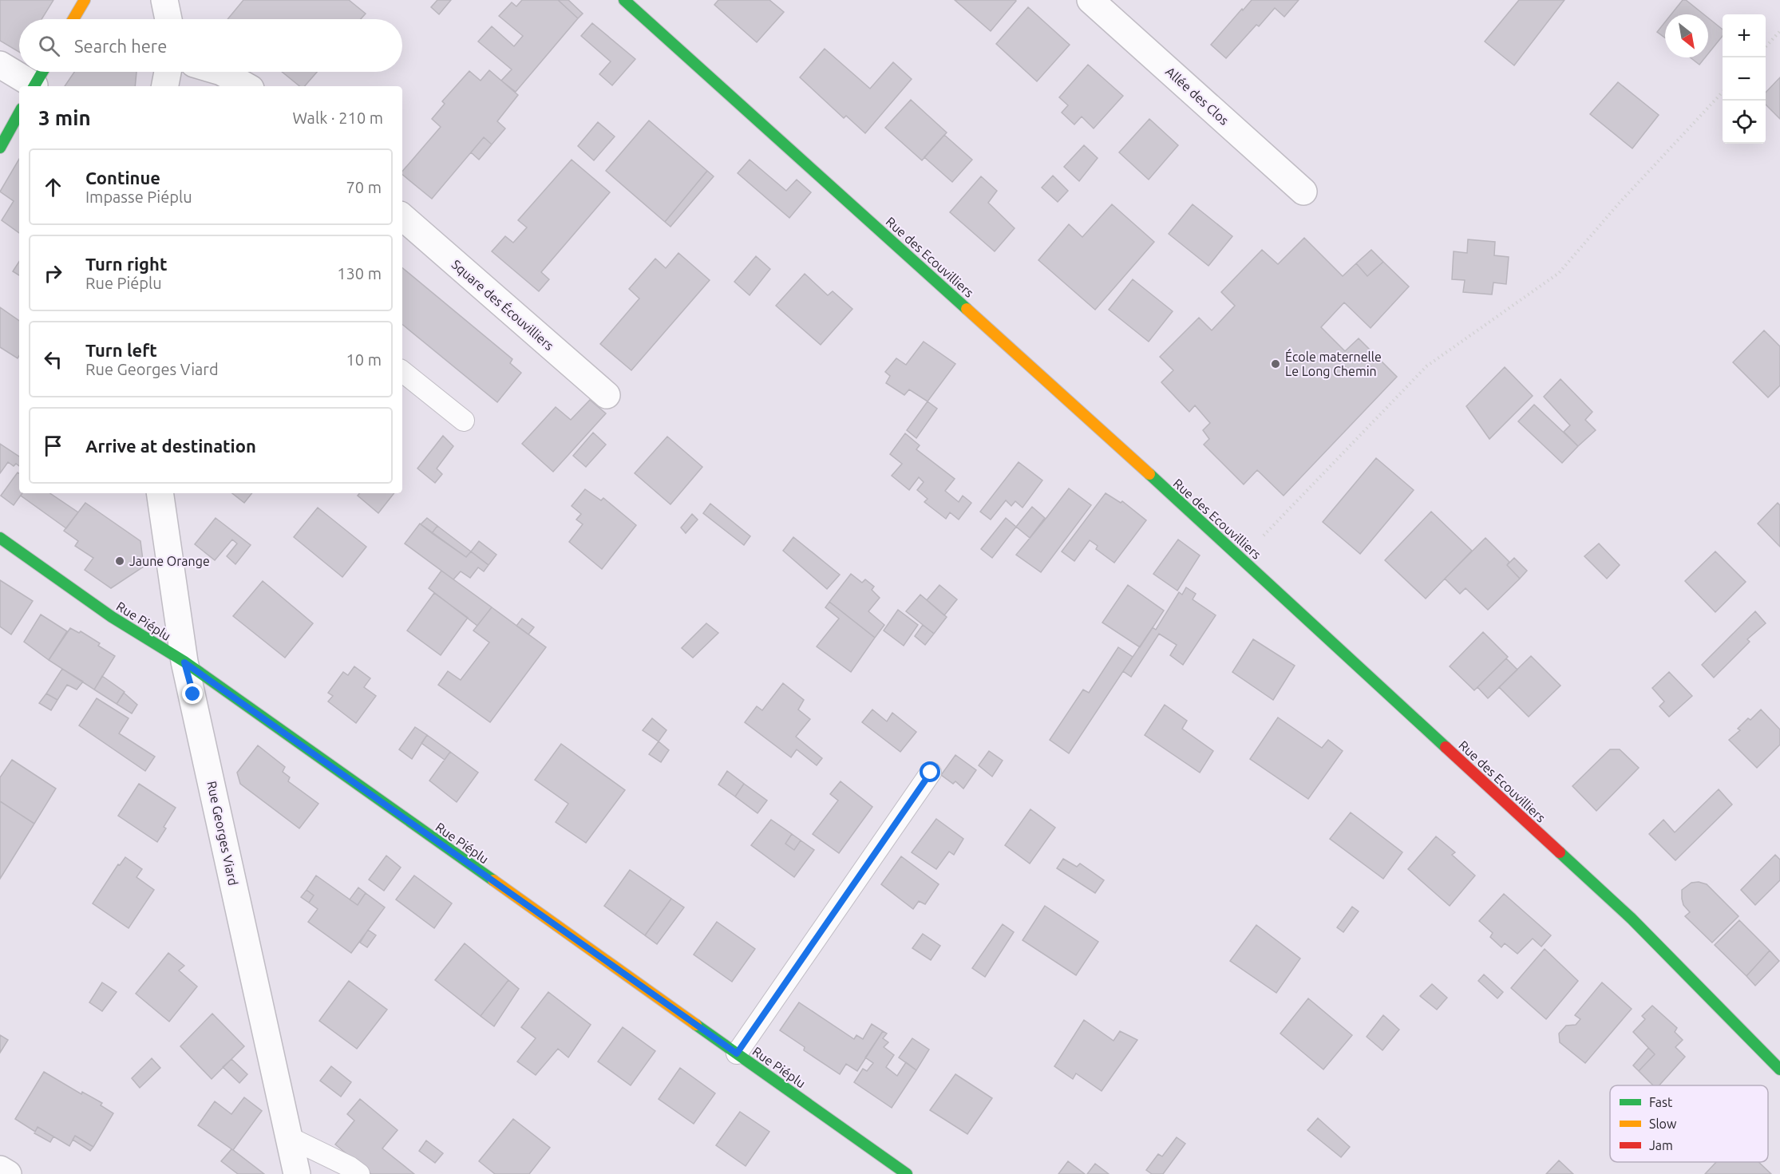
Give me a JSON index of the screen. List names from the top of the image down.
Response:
{
  "streets": {
    "street": [
      "Allée des Clos",
      "Rue des Ecouvilliers",
      "Square des Écouvilliers",
      "Rue Piéplu",
      "Rue Georges Viard"
    ]
  },
  "crossings": [
    ["Rue Piéplu", "Rue Georges Viard"]
  ],
  "places": ["École maternelle Le Long Chemin", "Jaune Orange"],
  "legend": ["Fast", "Slow", "Jam"],
  "north": "bottom right",
  "page": {
    "map_buttons": ["+", "−"],
    "search": "Search here",
    "heading": ["3 min", "Walk · 210 m"],
    "list": [
      ["Continue", "Impasse Piéplu", "70 m"],
      ["Turn right", "Rue Piéplu", "130 m"],
      ["Turn left", "Rue Georges Viard", "10 m"],
      "Arrive at destination"
    ]
  }
}
